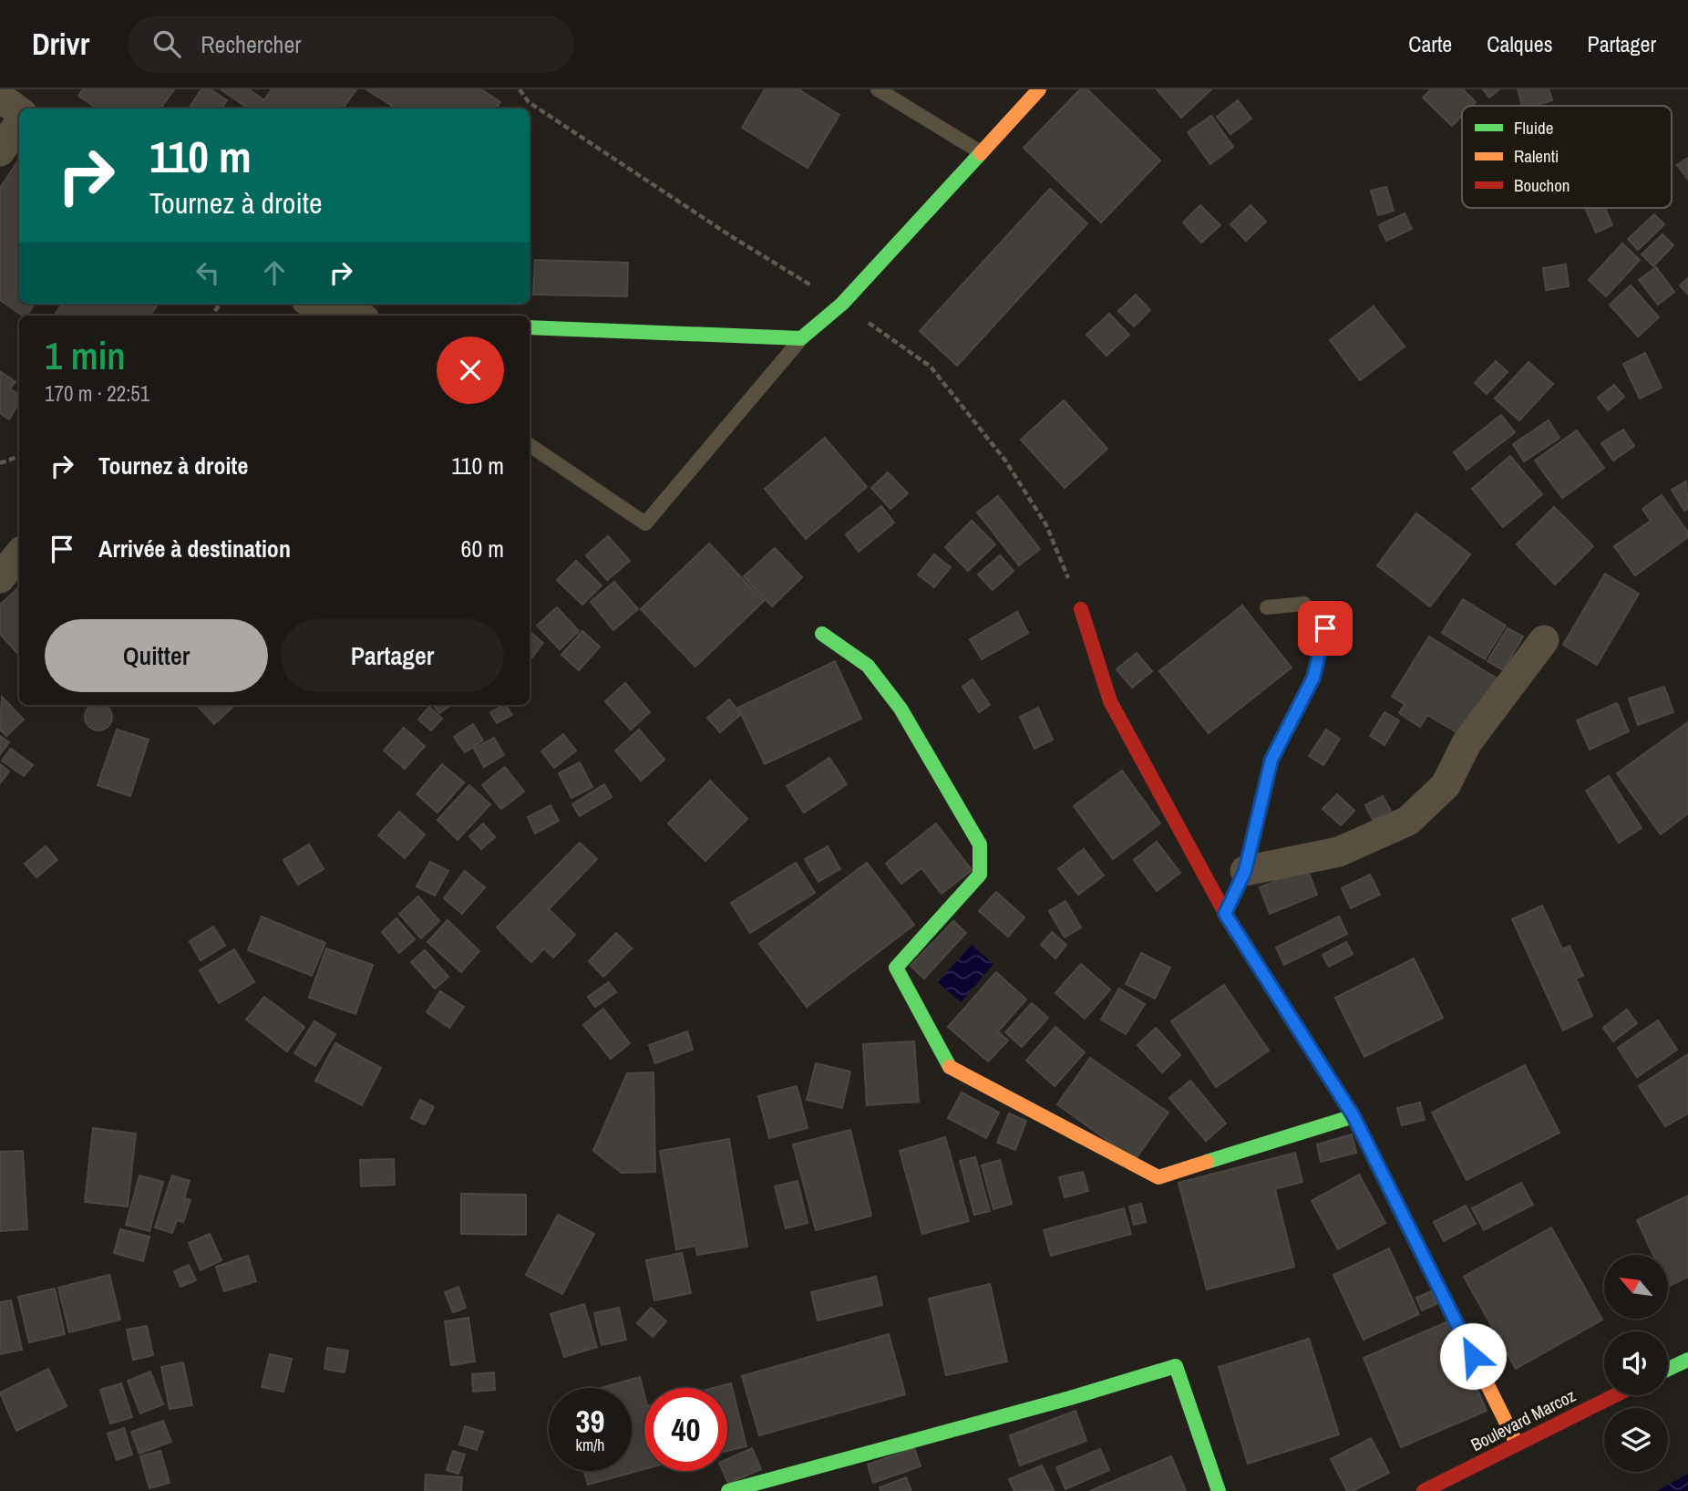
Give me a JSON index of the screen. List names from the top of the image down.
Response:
{
  "streets": {
    "street": ["Boulevard Marcoz"]
  },
  "legend": ["Fluide", "Ralenti", "Bouchon"],
  "north": "top left",
  "page": {
    "header": "Drivr",
    "search": "Rechercher",
    "nav": ["Carte", "Calques", "Partager"],
    "turn": ["110 m", "Tournez à droite"],
    "heading": ["1 min", "170 m · 22:51"],
    "list": [
      {
        "name": "Tournez à droite",
        "value": "110 m"
      },
      {
        "name": "Arrivée à destination",
        "value": "60 m"
      }
    ],
    "buttons": ["Quitter", "Partager"],
    "speed": "39 km/h",
    "limit": "40"
  }
}
